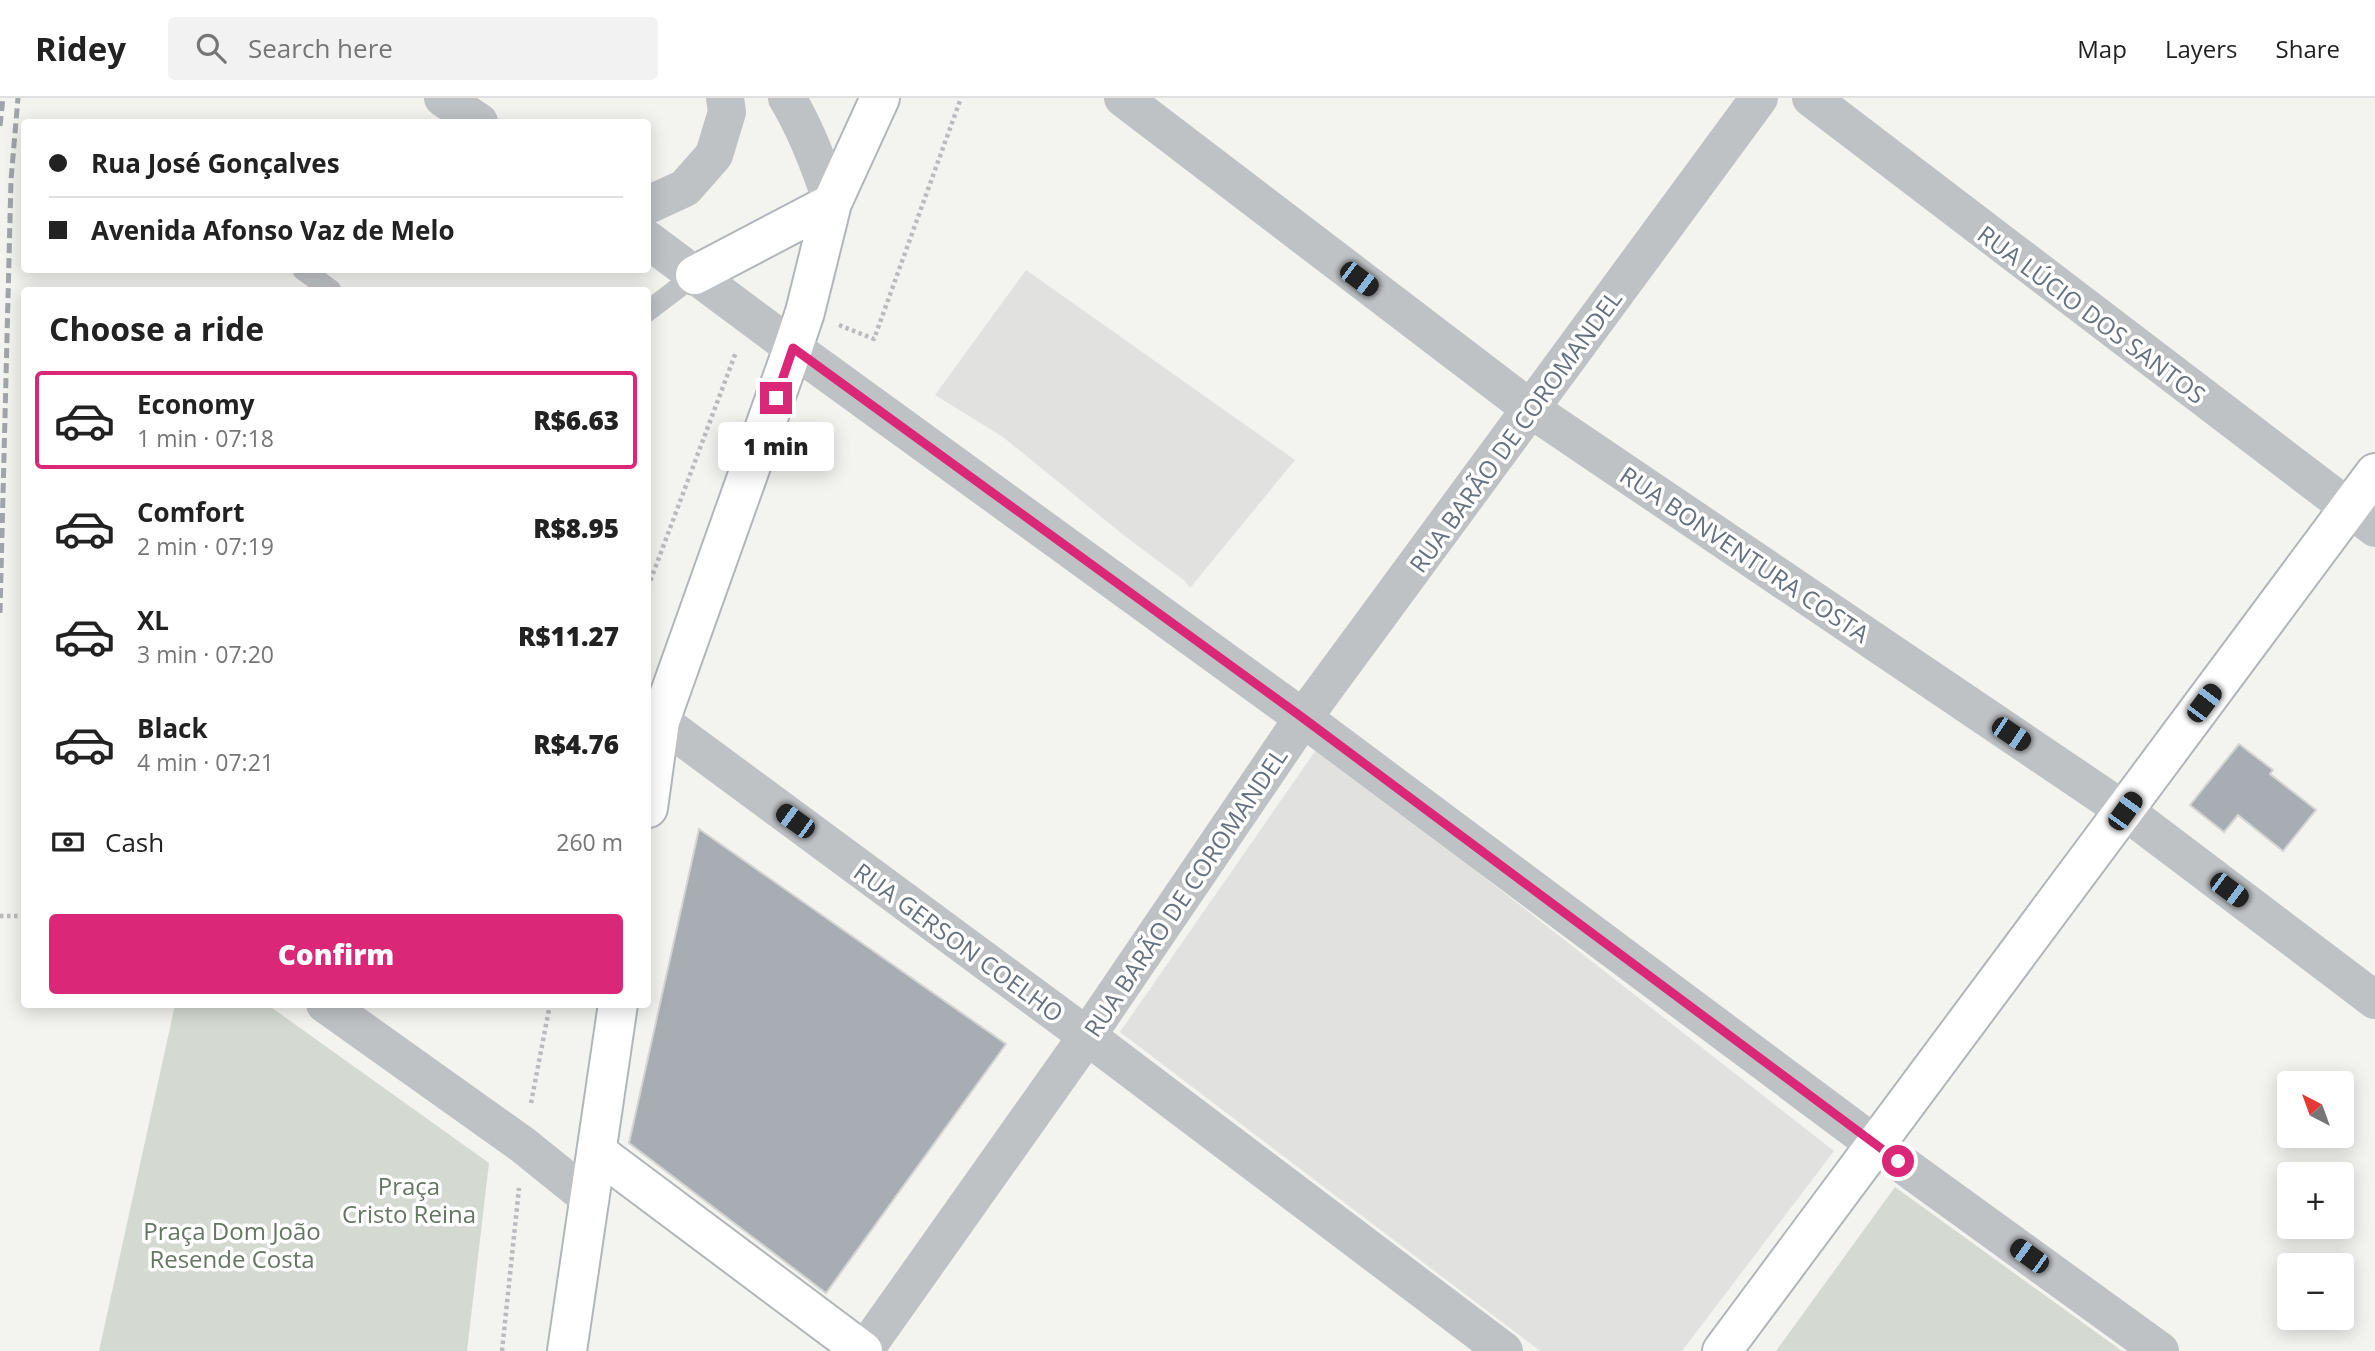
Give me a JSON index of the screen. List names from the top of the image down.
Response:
{
  "streets": {
    "street": [
      "RUA LÚCIO DOS SANTOS",
      "RUA BARÃO DE COROMANDEL",
      "RUA BONVENTURA COSTA",
      "RUA GERSON COELHO"
    ]
  },
  "crossings": [
    ["RUA BARÃO DE COROMANDEL", "RUA BONVENTURA COSTA"],
    ["RUA BARÃO DE COROMANDEL", "RUA GERSON COELHO"]
  ],
  "parks": ["Praça Cristo Reina", "Praça Dom João Resende Costa"],
  "north": "top left",
  "page": {
    "header": "Ridey",
    "search": "Search here",
    "nav": ["Map", "Layers", "Share"],
    "banner": ["Rua José Gonçalves", "Avenida Afonso Vaz de Melo"],
    "heading": "Choose a ride",
    "list": [
      {
        "name": "Economy",
        "note": "1 min · 07:18",
        "value": "R$6.63"
      },
      {
        "name": "Comfort",
        "note": "2 min · 07:19",
        "value": "R$8.95"
      },
      {
        "name": "XL",
        "note": "3 min · 07:20",
        "value": "R$11.27"
      },
      {
        "name": "Black",
        "note": "4 min · 07:21",
        "value": "R$4.76"
      }
    ],
    "bubble": "1 min",
    "pay": ["Cash", "260 m"],
    "buttons": "Confirm",
    "map_buttons": ["+", "−"]
  }
}
